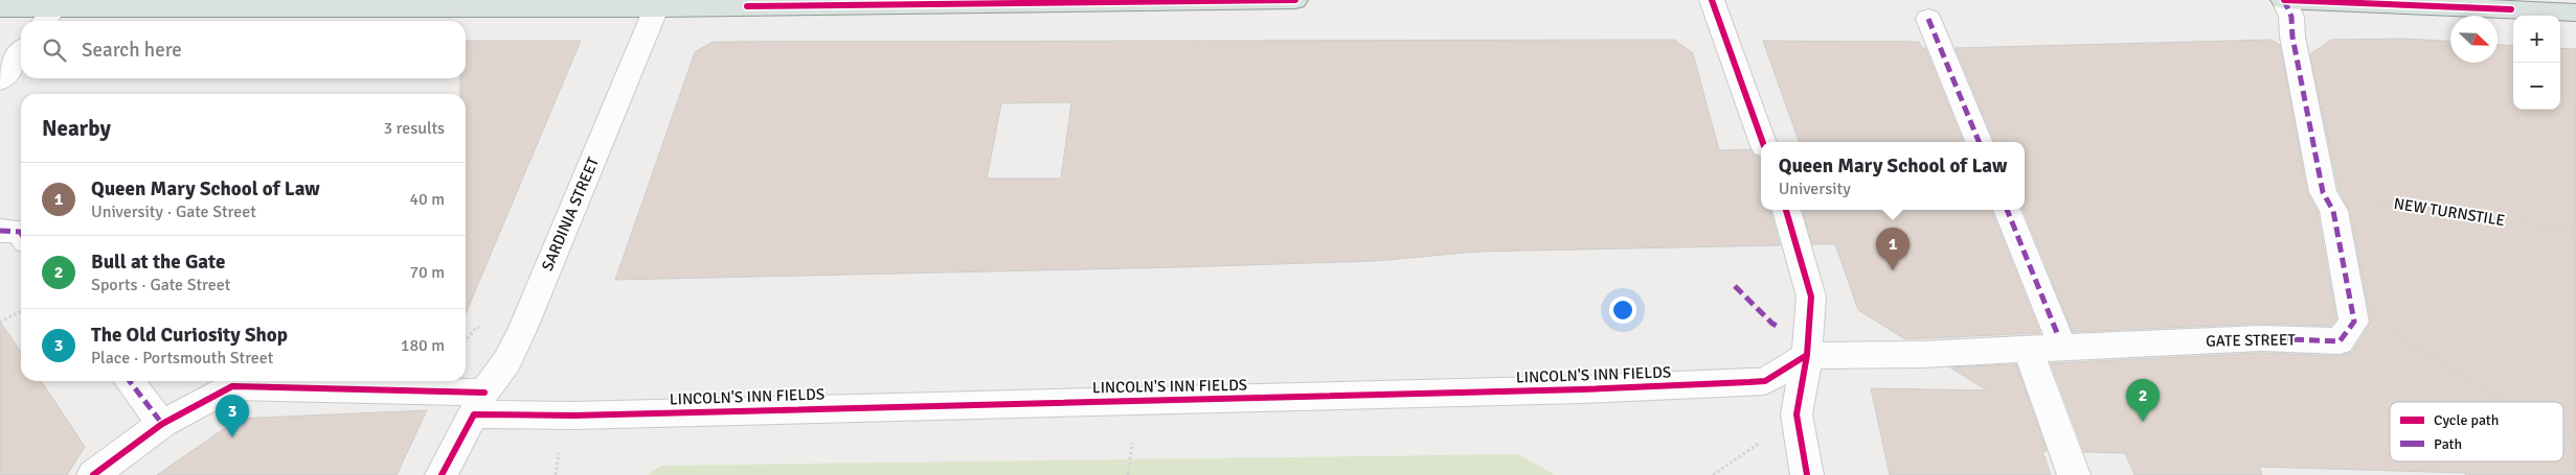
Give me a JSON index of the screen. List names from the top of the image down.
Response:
{
  "streets": {
    "street": ["SARDINIA STREET", "GATE STREET", "LINCOLN'S INN FIELDS"],
    "path": ["NEW TURNSTILE"]
  },
  "crossings": [
    ["SARDINIA STREET", "LINCOLN'S INN FIELDS"],
    ["GATE STREET", "LINCOLN'S INN FIELDS"]
  ],
  "legend": ["Cycle path", "Path"],
  "north": "bottom right",
  "page": {
    "map_buttons": ["+", "−"],
    "search": "Search here",
    "heading": ["Nearby", "3 results"],
    "popup": ["Queen Mary School of Law", "University"],
    "list": [
      {
        "mark": "1",
        "name": "Queen Mary School of Law",
        "note": "University · Gate Street",
        "value": "40 m"
      },
      {
        "mark": "2",
        "name": "Bull at the Gate",
        "note": "Sports · Gate Street",
        "value": "70 m"
      },
      {
        "mark": "3",
        "name": "The Old Curiosity Shop",
        "note": "Place · Portsmouth Street",
        "value": "180 m"
      }
    ],
    "pins": ["1", "2", "3"]
  }
}
